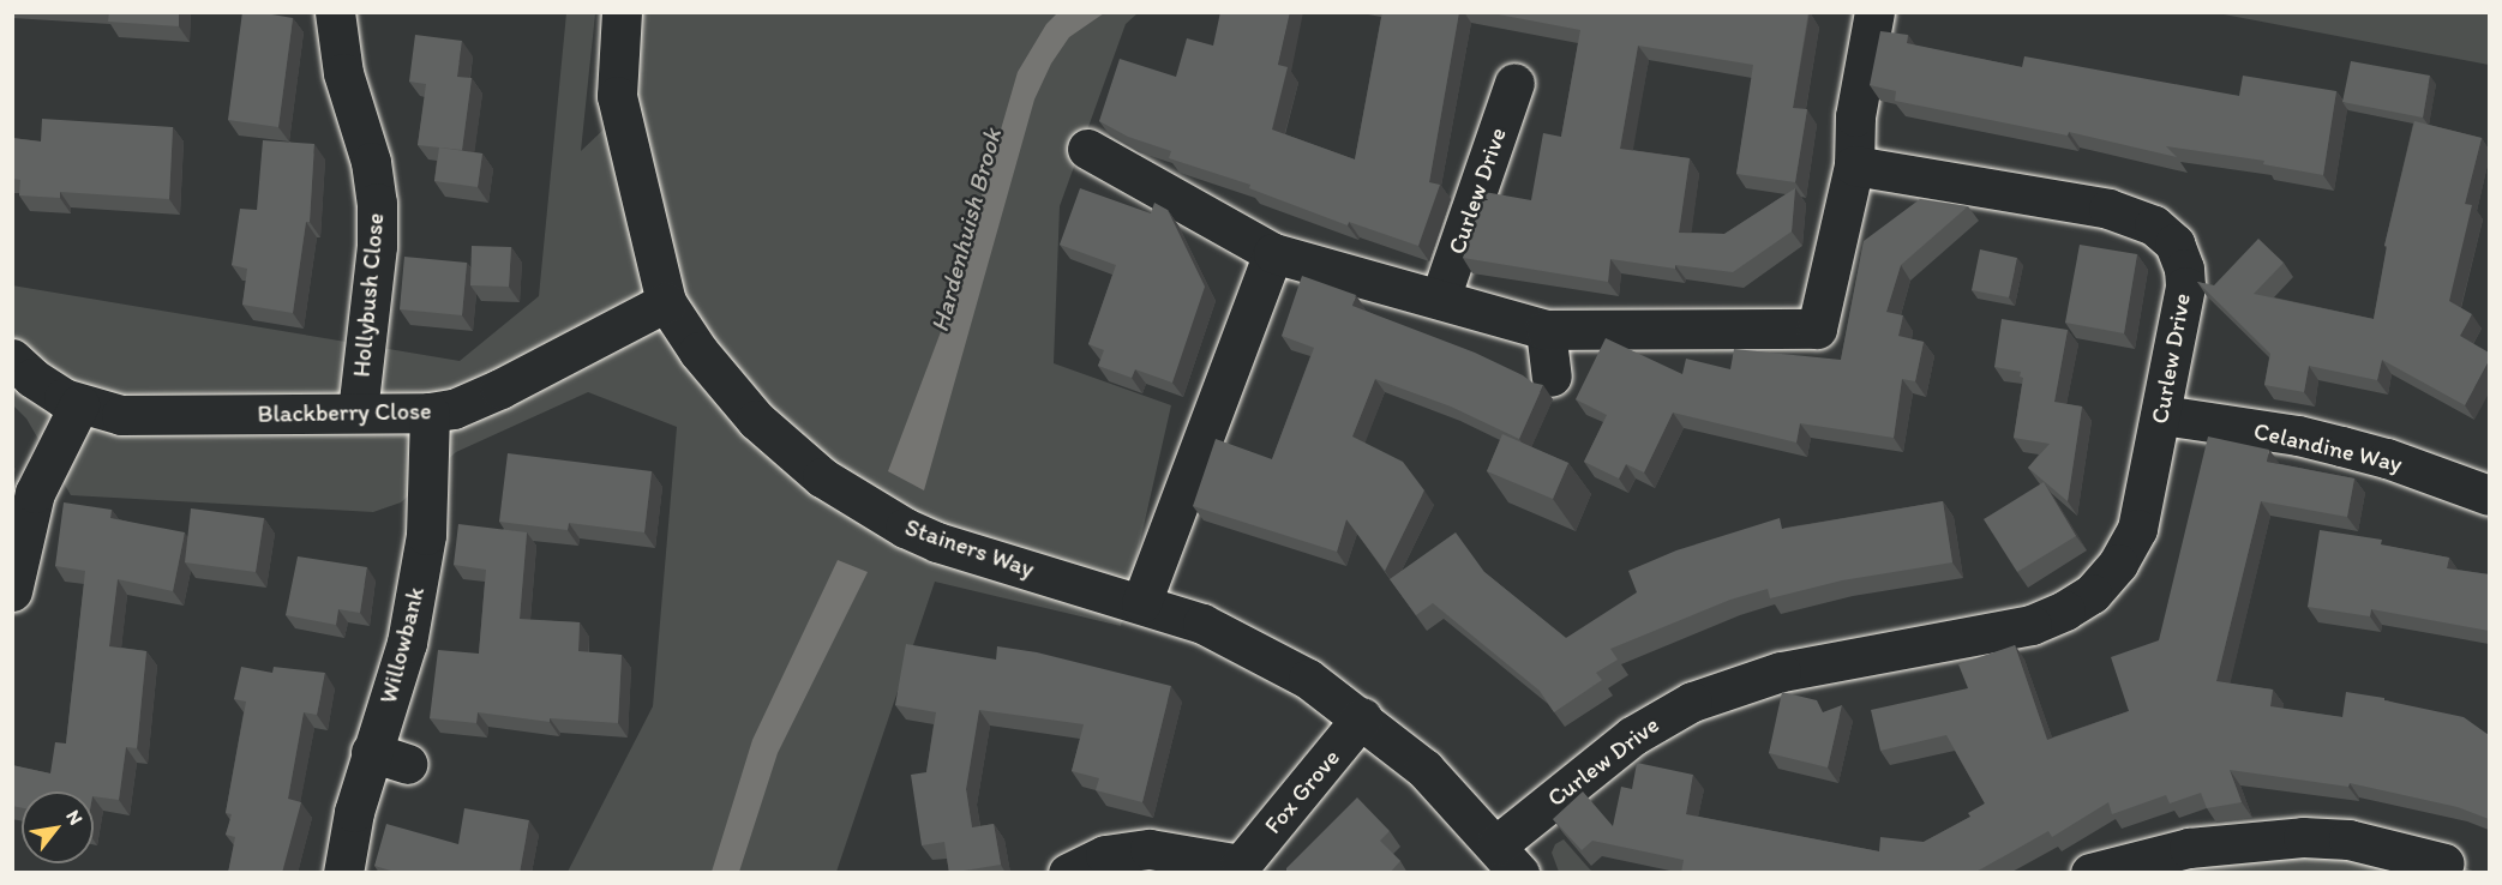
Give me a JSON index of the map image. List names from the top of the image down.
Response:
{
  "streets": {
    "street": [
      "Curlew Drive",
      "Hollybush Close",
      "Blackberry Close",
      "Celandine Way",
      "Stainers Way",
      "Willowbank",
      "Fox Grove"
    ]
  },
  "crossings": [
    ["Curlew Drive", "Celandine Way"],
    ["Curlew Drive", "Stainers Way"],
    ["Hollybush Close", "Blackberry Close"],
    ["Blackberry Close", "Stainers Way"],
    ["Blackberry Close", "Willowbank"],
    ["Stainers Way", "Fox Grove"]
  ],
  "water": ["Hardenhuish Brook"],
  "north": "top right"
}
